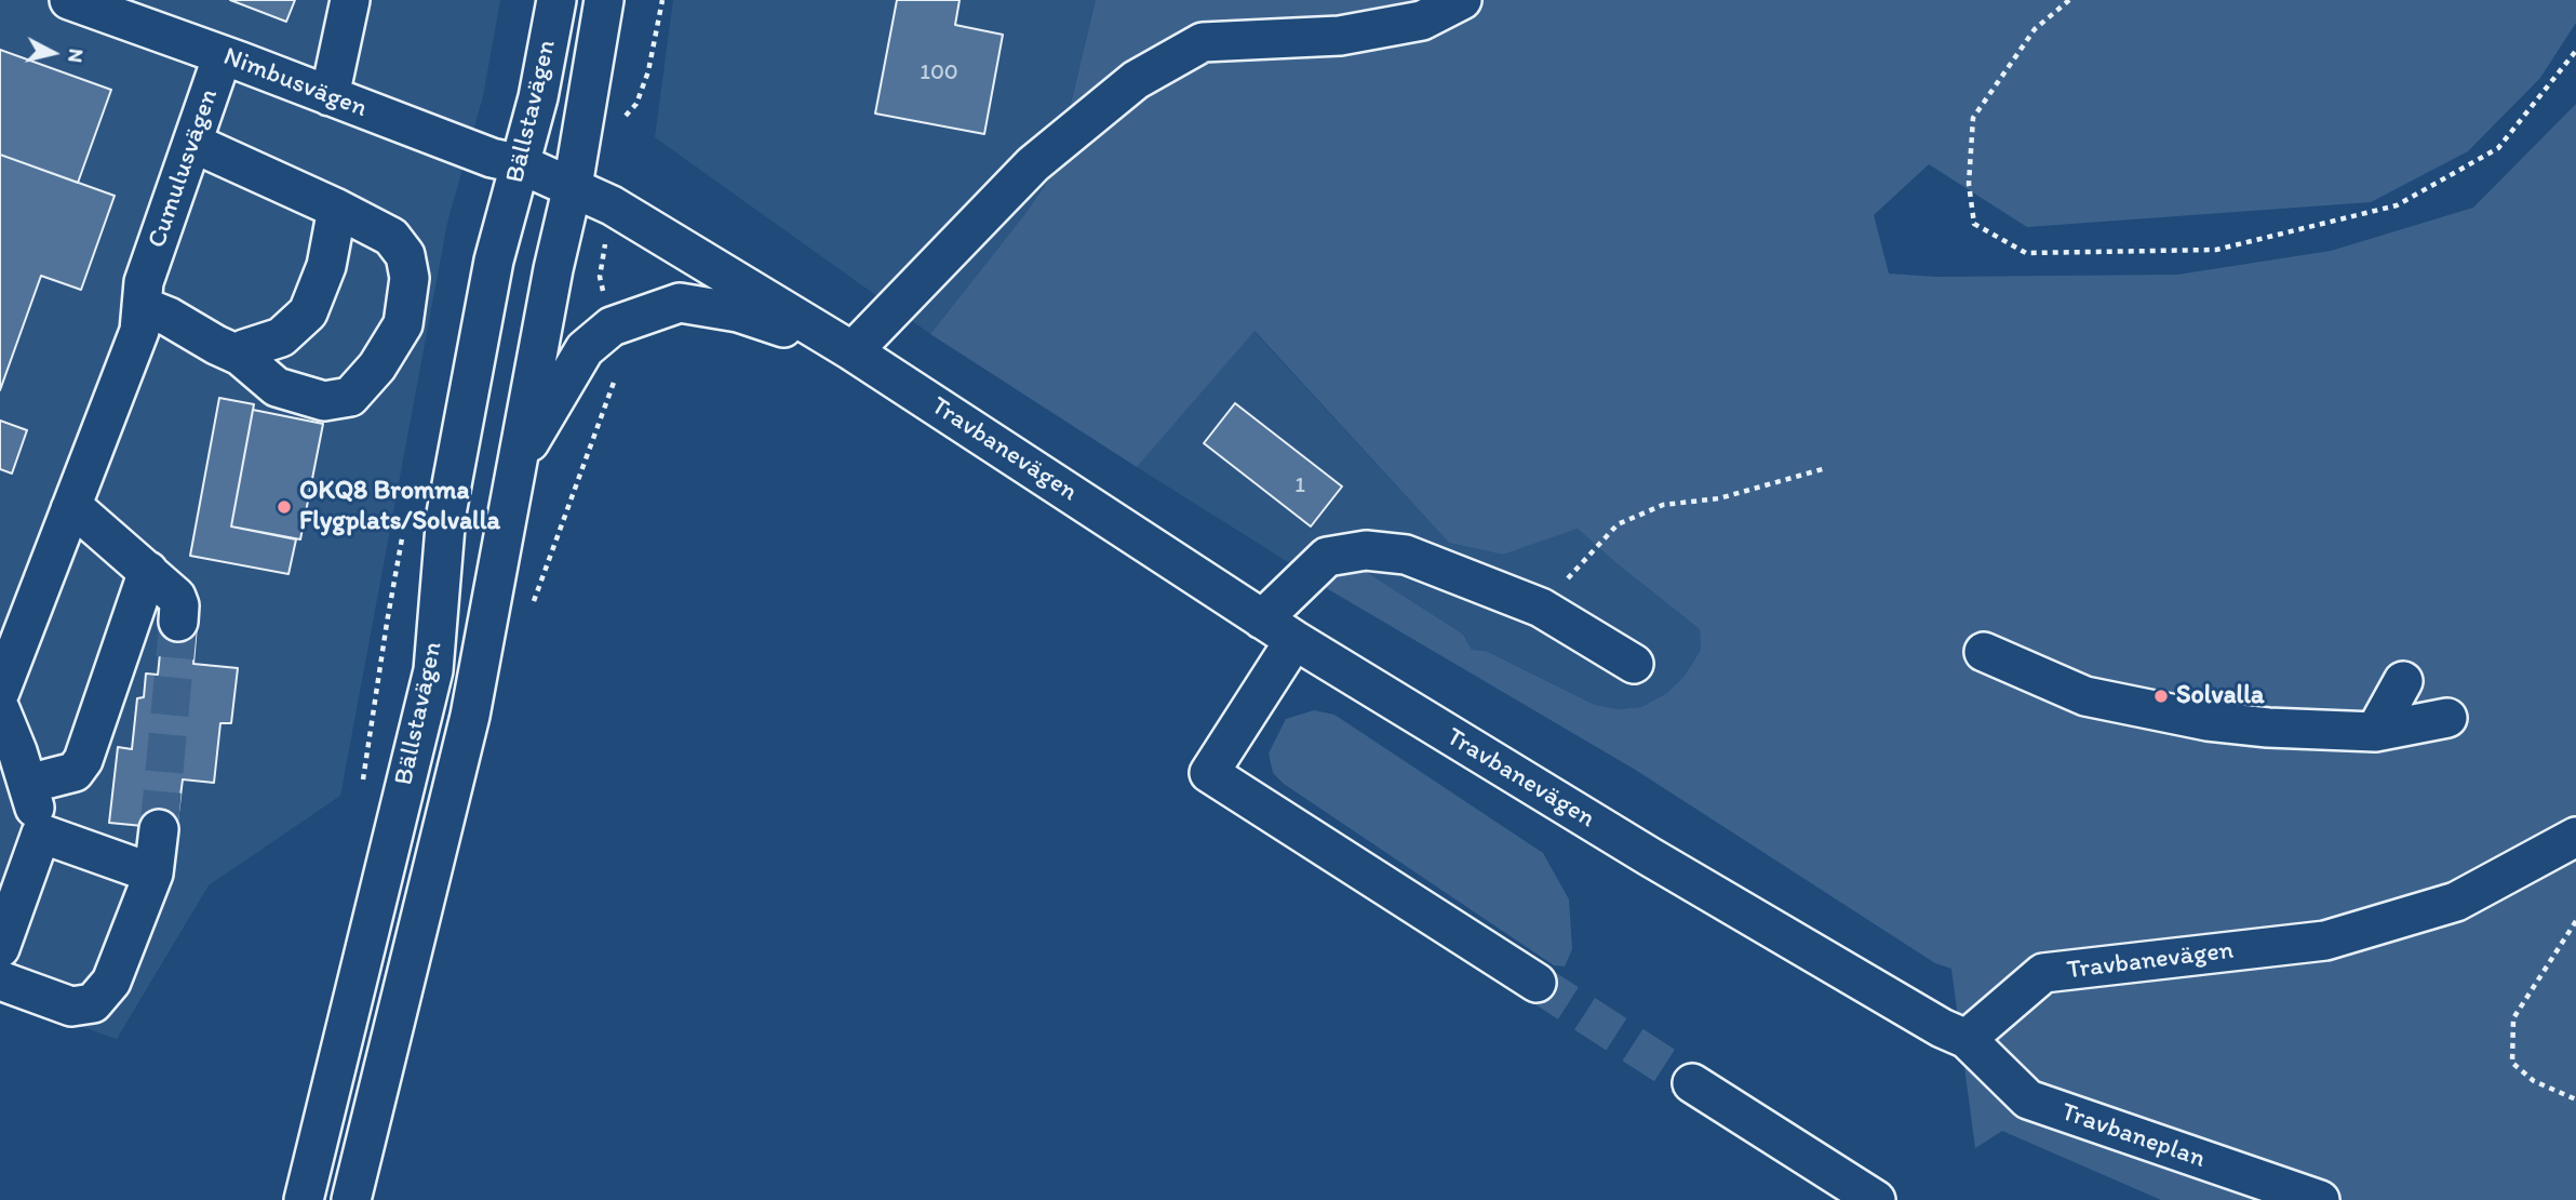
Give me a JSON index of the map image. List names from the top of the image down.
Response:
{
  "streets": {
    "street": [
      "Nimbusvägen",
      "Bällstavägen",
      "Cumulusvägen",
      "Travbanevägen",
      "Travbaneplan"
    ]
  },
  "crossings": [
    ["Nimbusvägen", "Bällstavägen"],
    ["Nimbusvägen", "Cumulusvägen"],
    ["Nimbusvägen", "Travbanevägen"],
    ["Bällstavägen", "Travbanevägen"],
    ["Travbanevägen", "Travbaneplan"]
  ],
  "places": ["OKQ8 Bromma Flygplats/Solvalla", "Solvalla"],
  "house_numbers": ["100", "1"],
  "north": "right"
}
